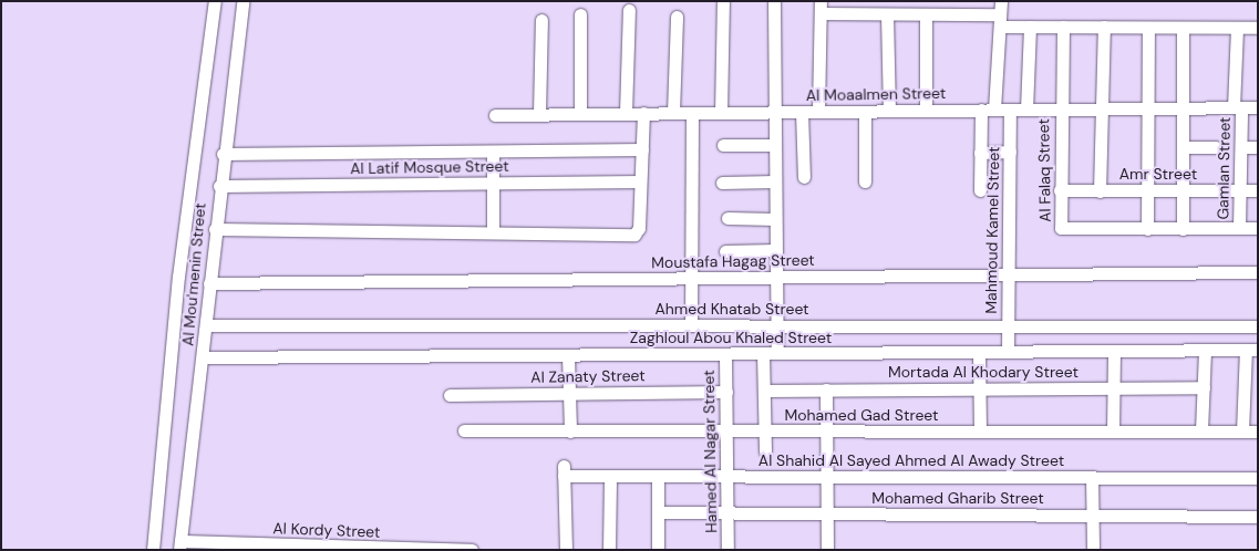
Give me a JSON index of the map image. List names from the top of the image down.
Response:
{
  "streets": {
    "street": [
      "Al Moaalmen Street",
      "Al Latif Mosque Street",
      "Gamlan Street",
      "Al Falaq Street",
      "Amr Street",
      "Mahmoud Kamel Street",
      "Moustafa Hagag Street",
      "Al Mou'menin Street",
      "Ahmed Khatab Street",
      "Zaghloul Abou Khaled Street",
      "Mortada Al Khodary Street",
      "Al Zanaty Street",
      "Mohamed Gad Street",
      "Hamed Al Nagar Street",
      "Al Shahid Al Sayed Ahmed Al Awady Street",
      "Mohamed Gharib Street",
      "Al Kordy Street"
    ]
  },
  "crossings": [
    ["Al Moaalmen Street", "Gamlan Street"],
    ["Al Moaalmen Street", "Al Falaq Street"],
    ["Al Moaalmen Street", "Mahmoud Kamel Street"],
    ["Al Latif Mosque Street", "Al Mou'menin Street"],
    ["Gamlan Street", "Amr Street"],
    ["Al Falaq Street", "Amr Street"],
    ["Mahmoud Kamel Street", "Moustafa Hagag Street"],
    ["Mahmoud Kamel Street", "Ahmed Khatab Street"],
    ["Mahmoud Kamel Street", "Zaghloul Abou Khaled Street"],
    ["Moustafa Hagag Street", "Al Mou'menin Street"],
    ["Al Mou'menin Street", "Ahmed Khatab Street"],
    ["Al Mou'menin Street", "Zaghloul Abou Khaled Street"],
    ["Al Mou'menin Street", "Al Kordy Street"],
    ["Zaghloul Abou Khaled Street", "Hamed Al Nagar Street"],
    ["Al Zanaty Street", "Hamed Al Nagar Street"],
    ["Mohamed Gad Street", "Hamed Al Nagar Street"],
    ["Hamed Al Nagar Street", "Al Shahid Al Sayed Ahmed Al Awady Street"],
    ["Hamed Al Nagar Street", "Mohamed Gharib Street"]
  ]
}
